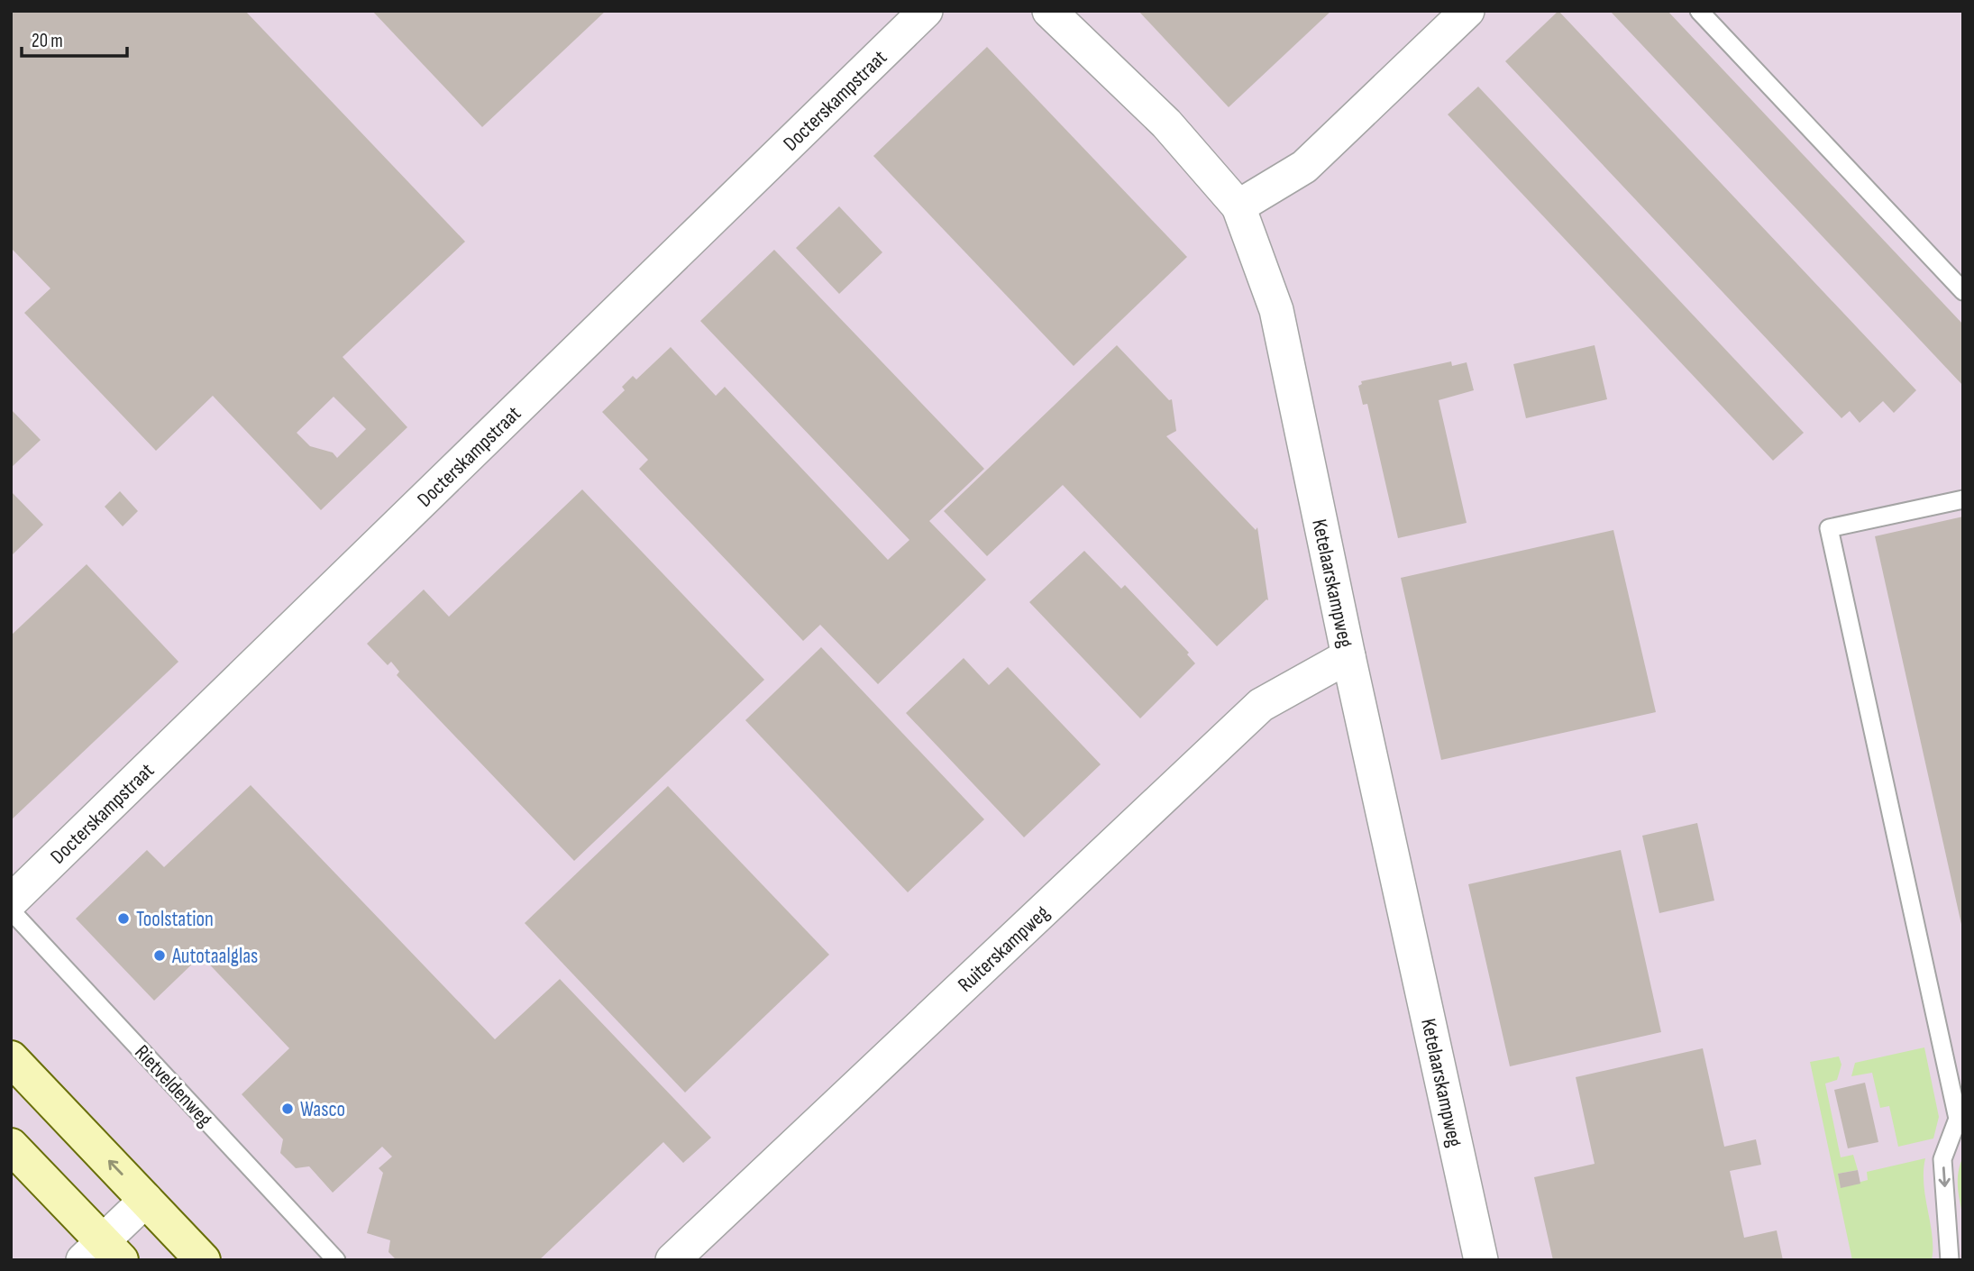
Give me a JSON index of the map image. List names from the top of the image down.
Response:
{
  "streets": {
    "street": ["Docterskampstraat", "Ketelaarskampweg", "Ruiterskampweg"],
    "lane": ["Rietveldenweg"]
  },
  "crossings": [
    ["Ketelaarskampweg", "Ruiterskampweg"]
  ],
  "places": ["Toolstation", "Autotaalglas", "Wasco"],
  "scale_bar": "20 m"
}
